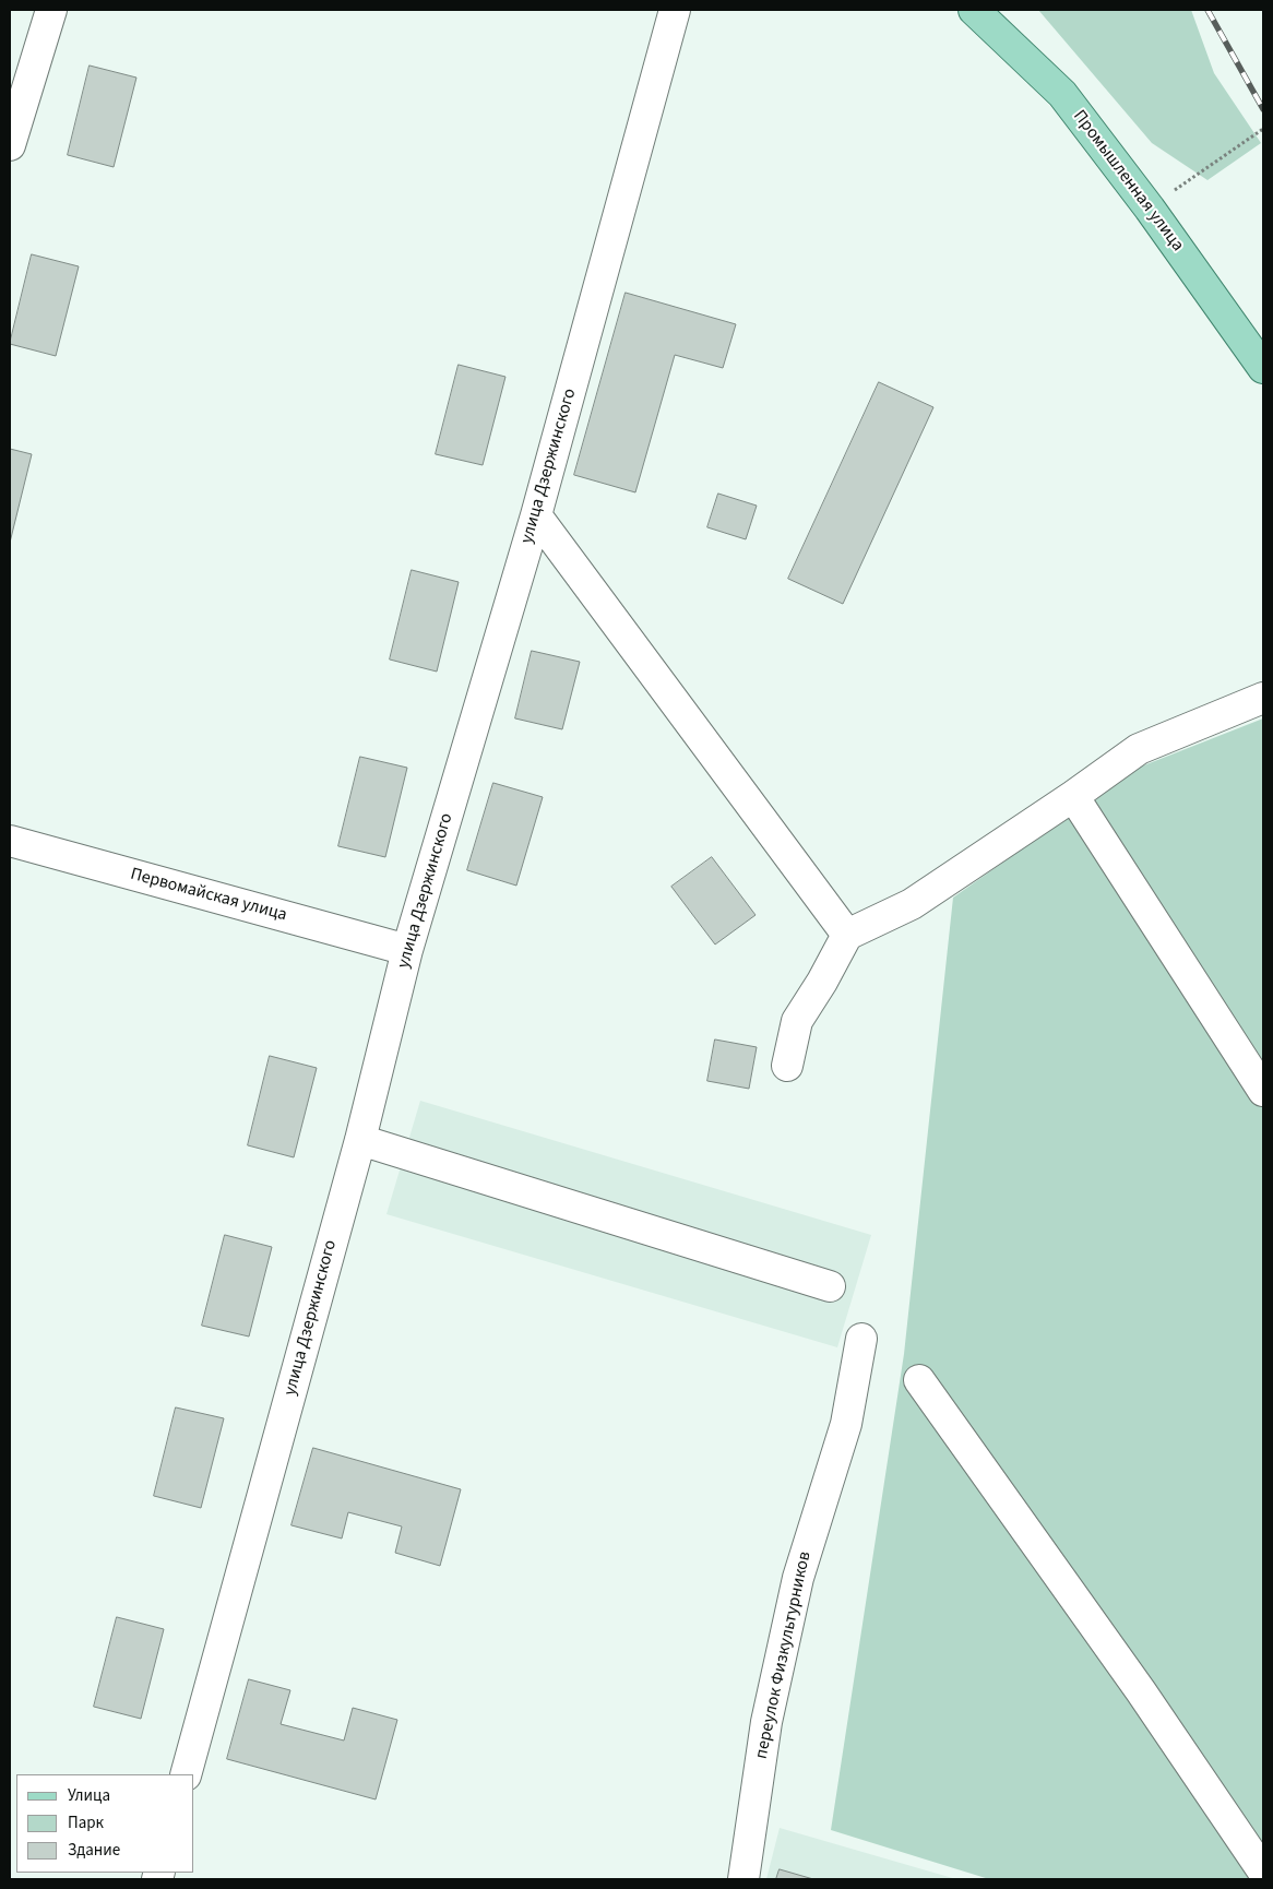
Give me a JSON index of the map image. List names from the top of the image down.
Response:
{
  "streets": {
    "main road": ["Промышленная улица"],
    "street": ["улица Дзержинского", "Первомайская улица", "переулок Физкультурников"]
  },
  "crossings": [
    ["улица Дзержинского", "Первомайская улица"]
  ],
  "legend": ["Улица", "Парк", "Здание"]
}
